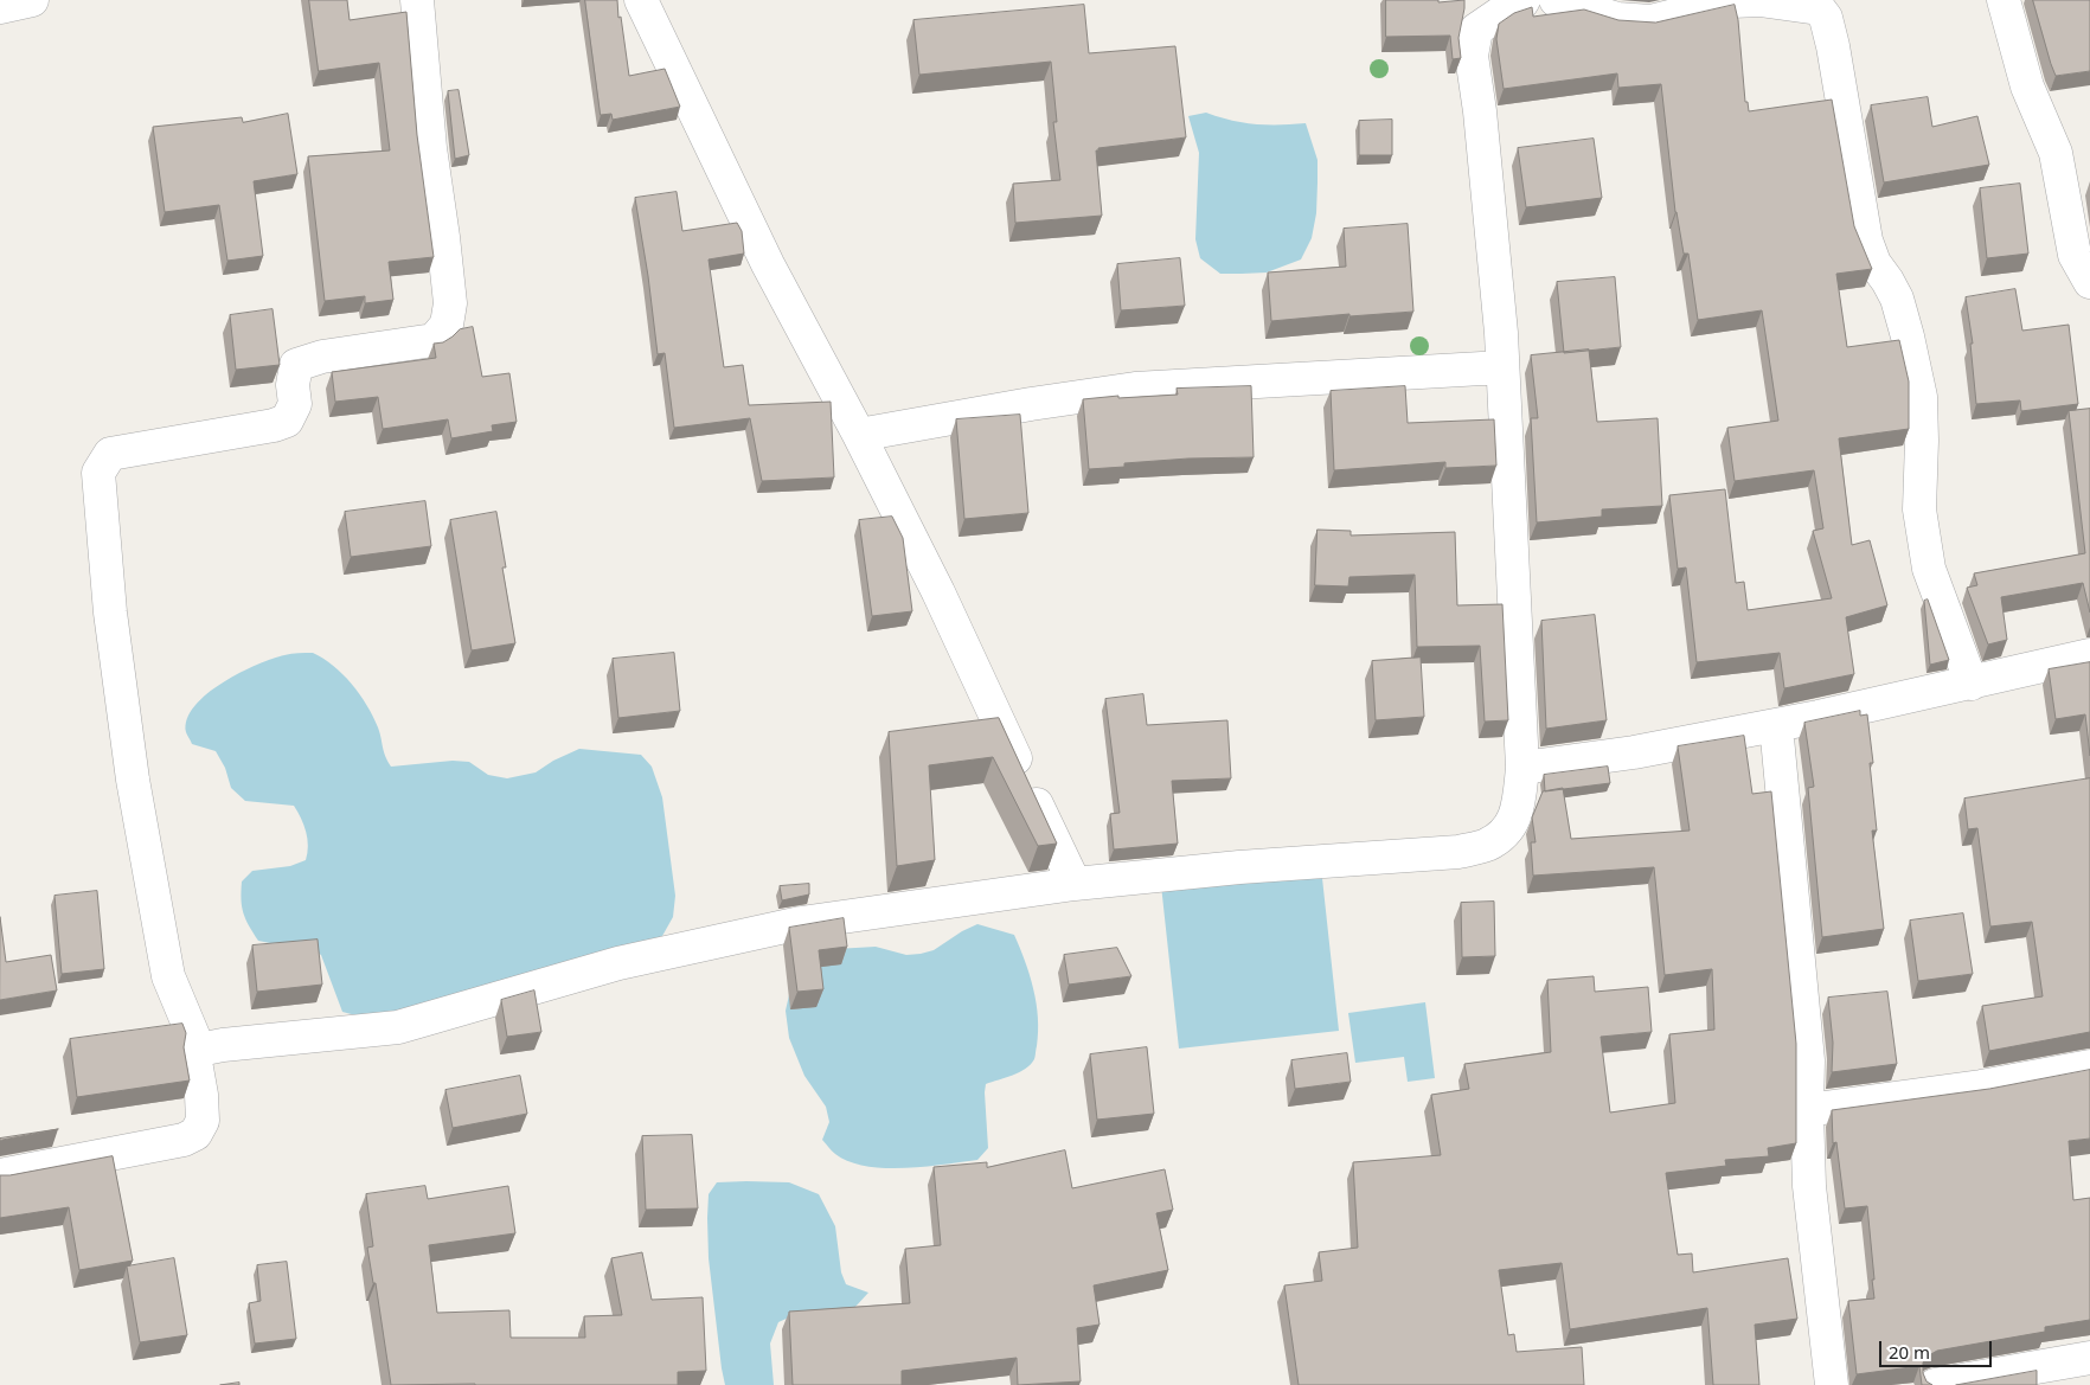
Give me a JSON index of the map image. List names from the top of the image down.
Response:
{
  "scale_bar": "20 m"
}
